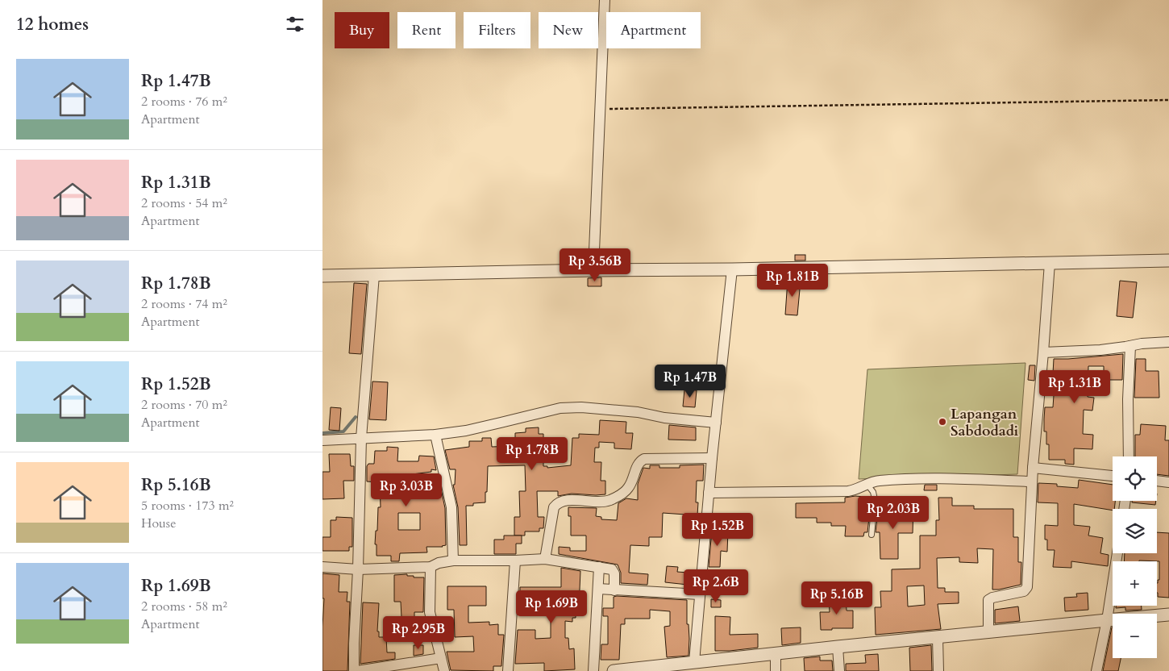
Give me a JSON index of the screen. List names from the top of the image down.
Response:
{
  "places": ["Lapangan Sabdodadi"],
  "page": {
    "heading": "12 homes",
    "chip": [
      "Buy",
      "Rent",
      "Filters",
      "New",
      "Apartment"
    ],
    "list": [
      {
        "name": "Rp 1.47B",
        "note": "2 rooms · 76 m² · Apartment"
      },
      {
        "name": "Rp 1.31B",
        "note": "2 rooms · 54 m² · Apartment"
      },
      {
        "name": "Rp 1.78B",
        "note": "2 rooms · 74 m² · Apartment"
      },
      {
        "name": "Rp 1.52B",
        "note": "2 rooms · 70 m² · Apartment"
      },
      {
        "name": "Rp 5.16B",
        "note": "5 rooms · 173 m² · House"
      },
      {
        "name": "Rp 1.69B",
        "note": "2 rooms · 58 m² · Apartment"
      }
    ],
    "price": [
      "Rp 3.56B",
      "Rp 1.81B",
      "Rp 1.47B",
      "Rp 1.31B",
      "Rp 1.78B",
      "Rp 3.03B",
      "Rp 2.03B",
      "Rp 1.52B",
      "Rp 2.6B",
      "Rp 5.16B",
      "Rp 1.69B",
      "Rp 2.95B"
    ],
    "map_buttons": ["+", "−"]
  }
}
